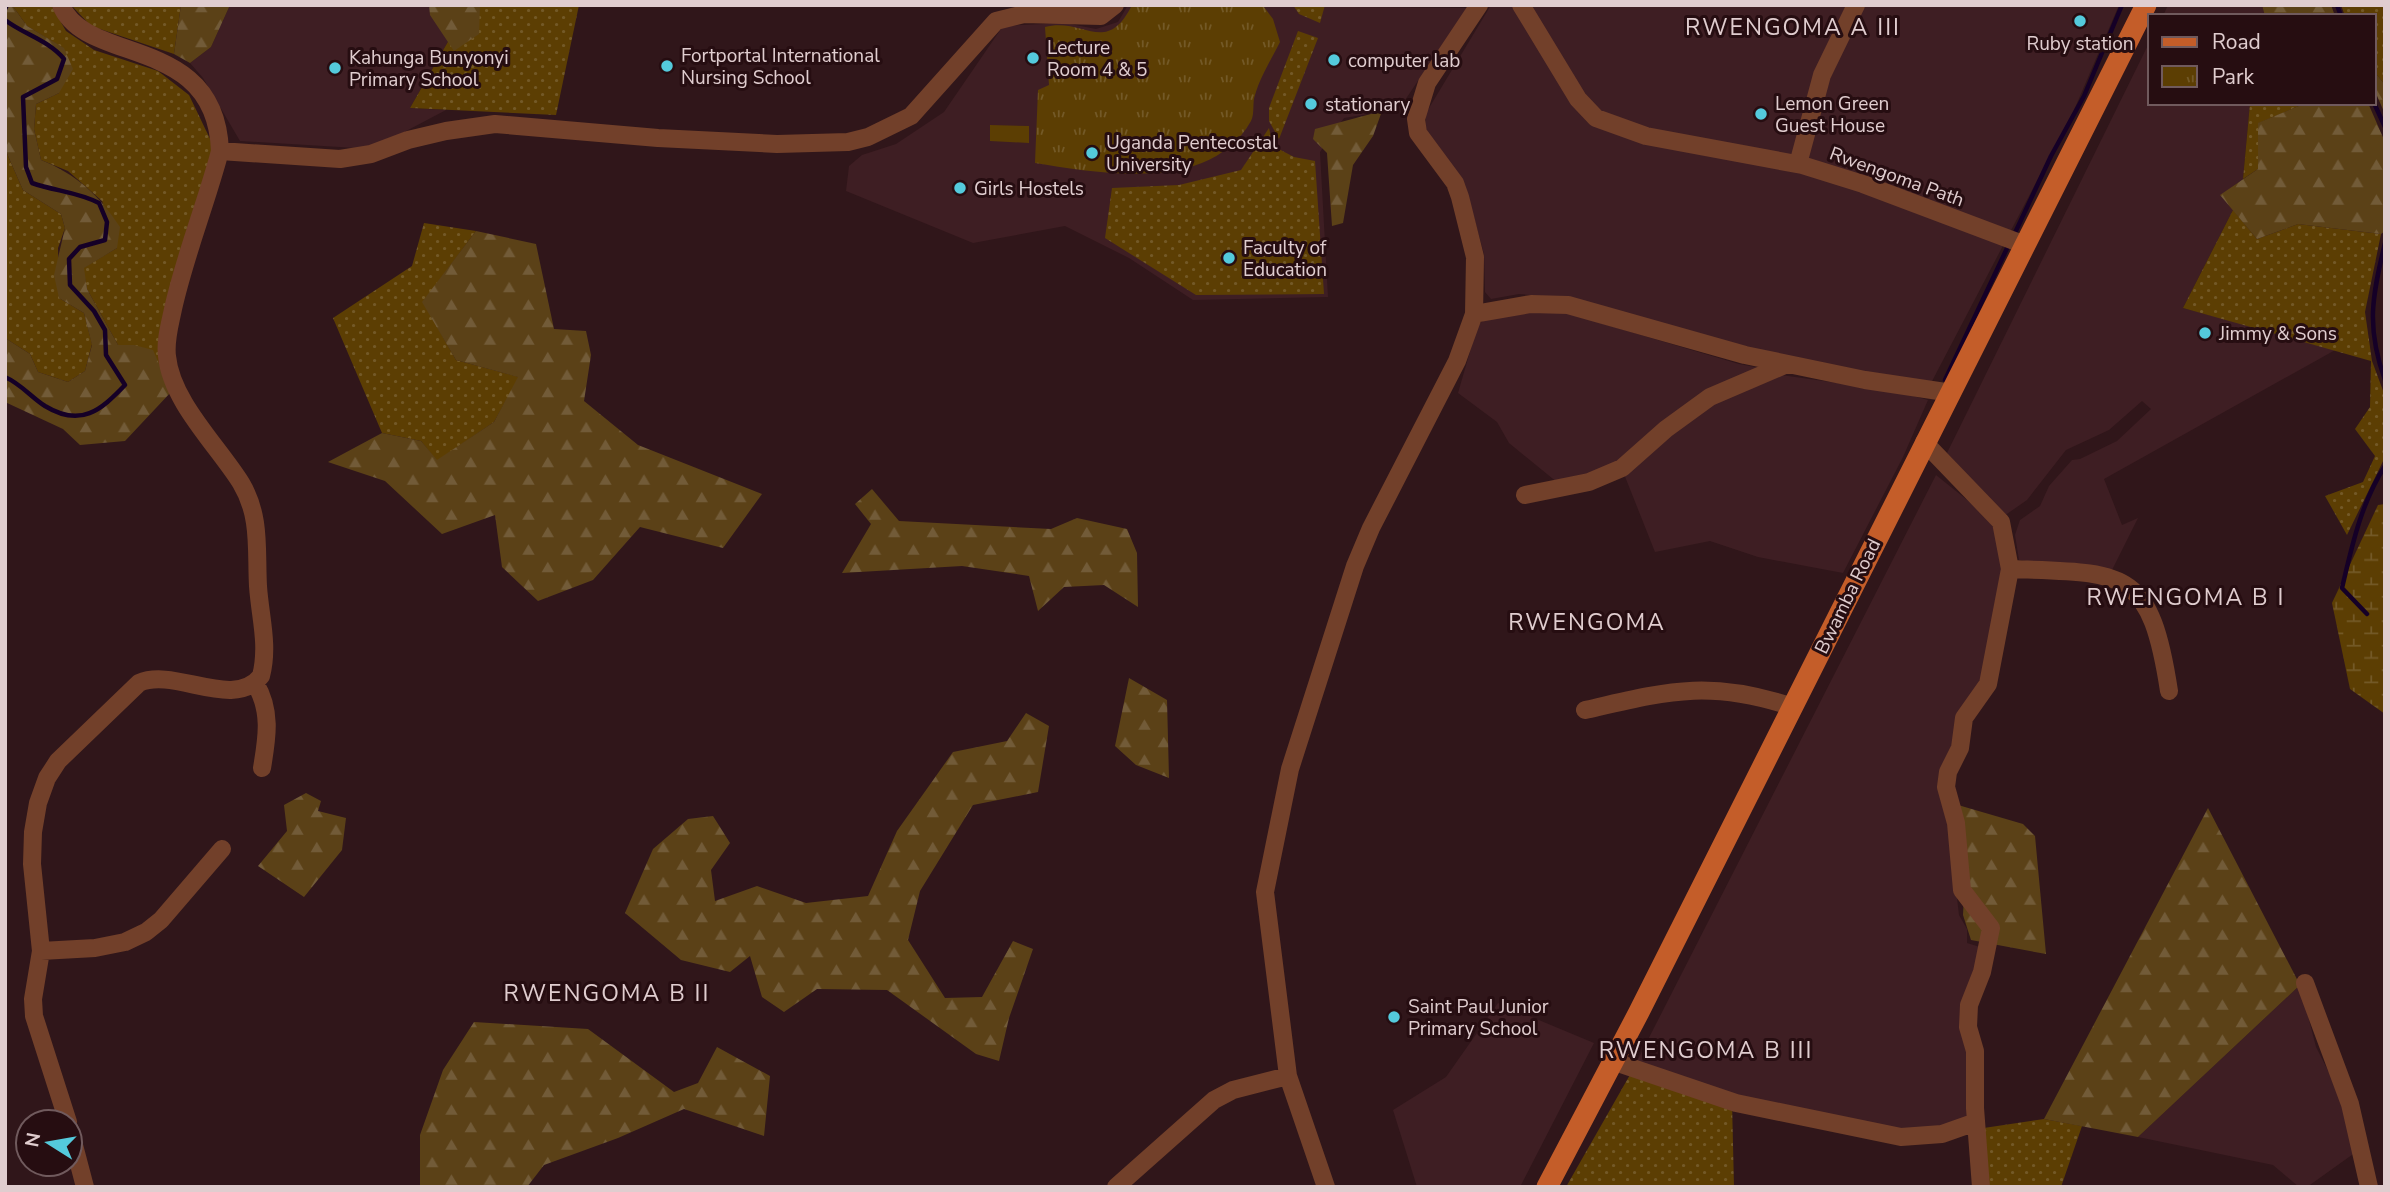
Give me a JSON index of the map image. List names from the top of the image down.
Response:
{
  "streets": {
    "main road": ["Bwamba Road"],
    "street": ["Rwengoma Path"]
  },
  "crossings": [
    ["Rwengoma Path", "Bwamba Road"]
  ],
  "districts": [
    "RWENGOMA A III",
    "RWENGOMA B I",
    "RWENGOMA",
    "RWENGOMA B II",
    "RWENGOMA B III"
  ],
  "places": [
    "Ruby station",
    "Lecture Room 4 & 5",
    "computer lab",
    "Fortportal International Nursing School",
    "Kahunga Bunyonyi Primary School",
    "stationary",
    "Lemon Green Guest House",
    "Uganda Pentecostal University",
    "Girls Hostels",
    "Faculty of Education",
    "Jimmy & Sons",
    "Saint Paul Junior Primary School"
  ],
  "legend": ["Road", "Park"],
  "north": "left"
}
